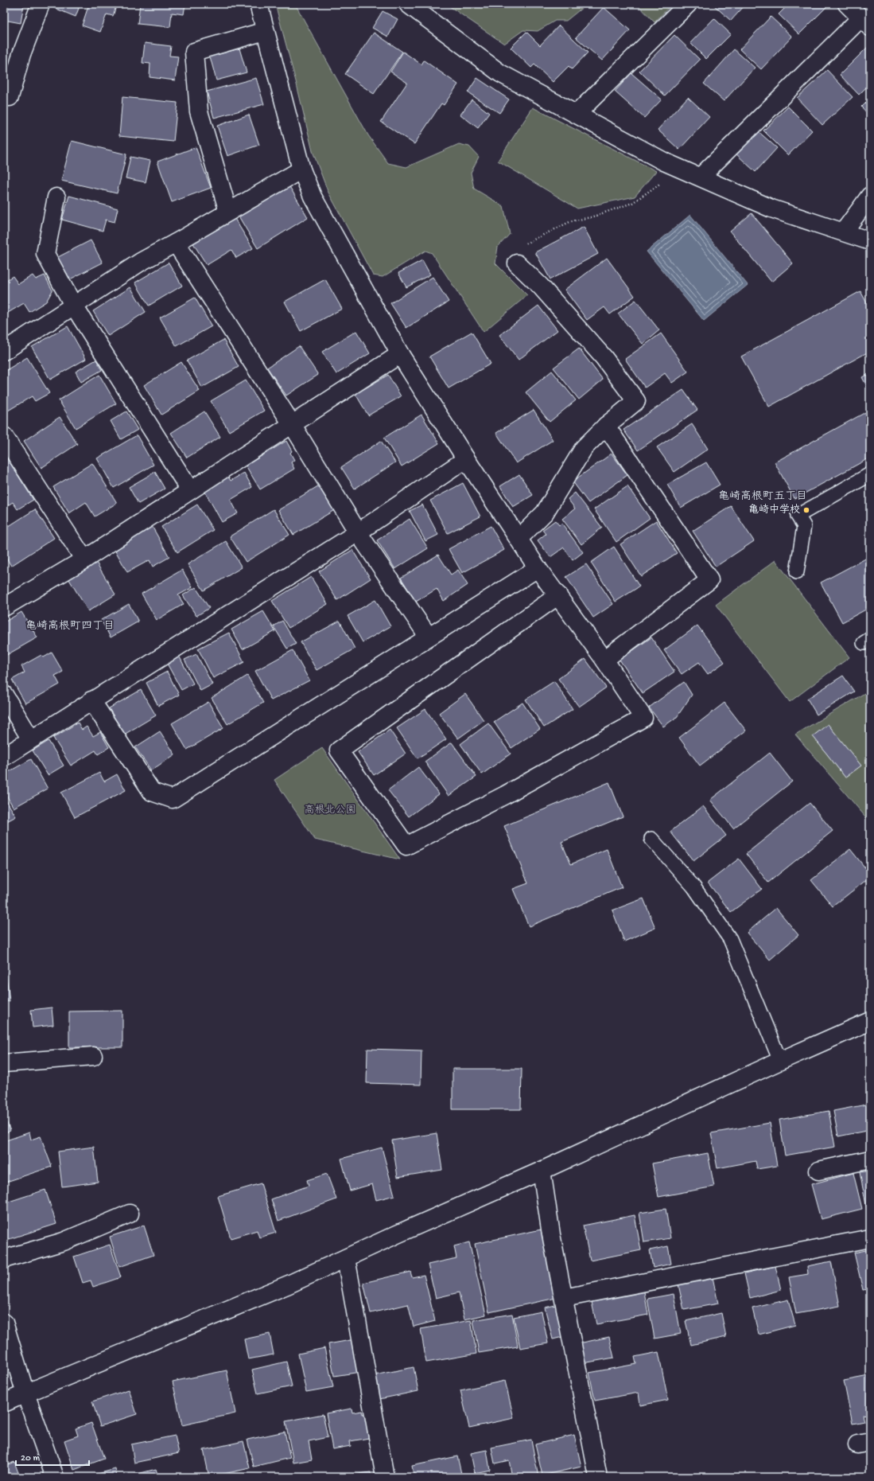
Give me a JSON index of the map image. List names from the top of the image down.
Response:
{
  "districts": ["亀崎高根町五丁目", "亀崎高根町四丁目"],
  "parks": ["高根北公園"],
  "places": ["亀崎中学校"],
  "scale_bar": "20 m"
}
